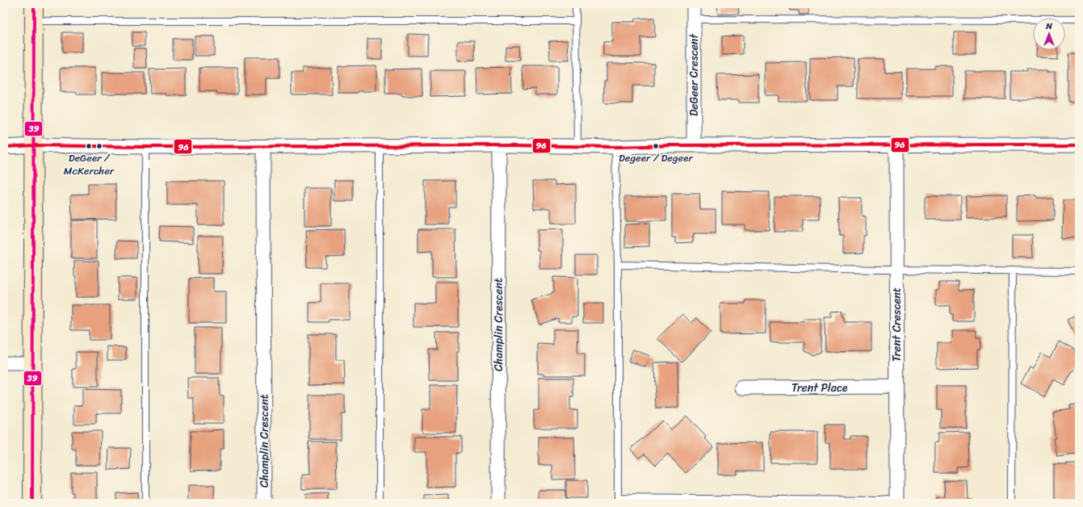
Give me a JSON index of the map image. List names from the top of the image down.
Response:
{
  "streets": {
    "street": [
      "DeGeer Crescent",
      "Champlin Crescent",
      "Trent Crescent",
      "Trent Place"
    ]
  },
  "crossings": [
    ["Trent Crescent", "Trent Place"]
  ],
  "places": ["DeGeer / McKercher", "Degeer / Degeer"],
  "lines": ["transit line 39", "transit line 96"],
  "north": "top"
}
